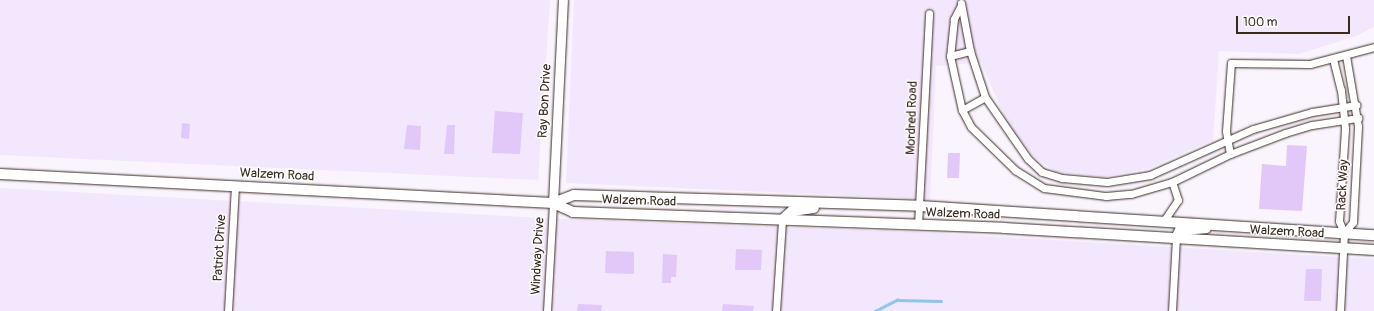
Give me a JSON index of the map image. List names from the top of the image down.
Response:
{
  "streets": {
    "main road": ["Walzem Road"],
    "street": [
      "Ray Bon Drive",
      "Mordred Road",
      "Rack Way",
      "Patriot Drive",
      "Windway Drive"
    ]
  },
  "crossings": [
    ["Ray Bon Drive", "Walzem Road"],
    ["Ray Bon Drive", "Windway Drive"],
    ["Mordred Road", "Walzem Road"],
    ["Walzem Road", "Rack Way"],
    ["Walzem Road", "Patriot Drive"],
    ["Walzem Road", "Windway Drive"]
  ],
  "scale_bar": "100 m"
}
